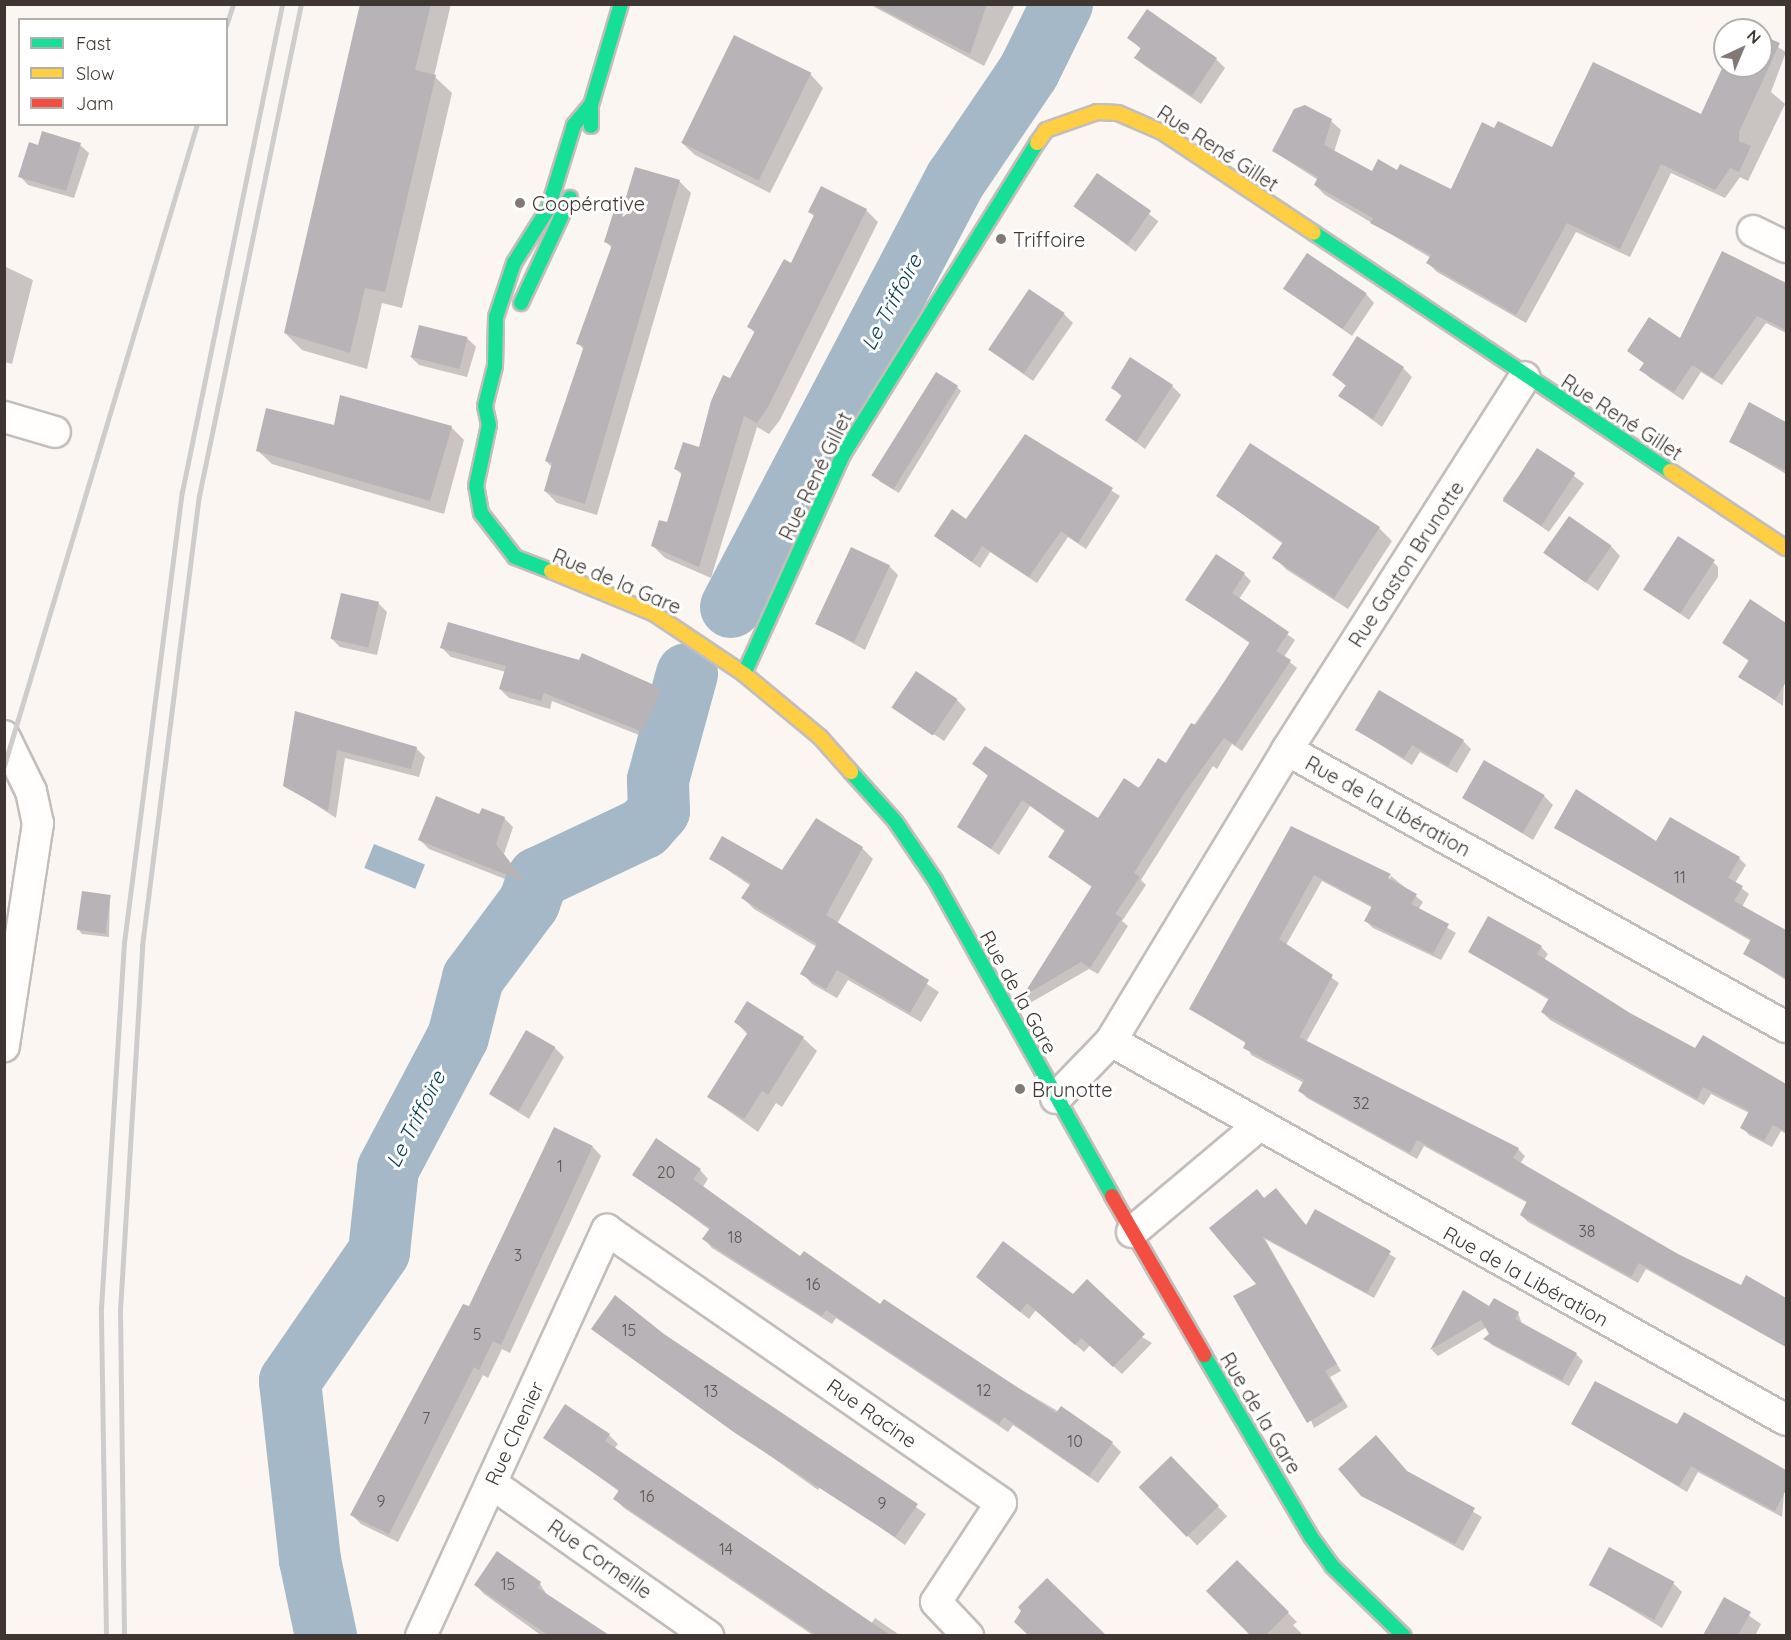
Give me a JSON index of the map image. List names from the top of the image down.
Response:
{
  "streets": {
    "street": [
      "Rue René Gillet",
      "Rue Gaston Brunotte",
      "Rue de la Gare",
      "Rue de la Libération",
      "Rue Racine",
      "Rue Chenier",
      "Rue Corneille"
    ]
  },
  "crossings": [
    ["Rue René Gillet", "Rue Gaston Brunotte"],
    ["Rue René Gillet", "Rue de la Gare"],
    ["Rue Gaston Brunotte", "Rue de la Libération"],
    ["Rue de la Gare", "Rue de la Libération"],
    ["Rue Racine", "Rue Chenier"],
    ["Rue Chenier", "Rue Corneille"]
  ],
  "water": ["Le Triffoire"],
  "places": ["Coopérative", "Triffoire", "Brunotte"],
  "house_numbers": [
    "11",
    "32",
    "1",
    "20",
    "38",
    "18",
    "3",
    "16",
    "15",
    "5",
    "12",
    "13",
    "7",
    "10",
    "16",
    "9",
    "9",
    "14",
    "15"
  ],
  "legend": ["Fast", "Slow", "Jam"],
  "north": "top right"
}
